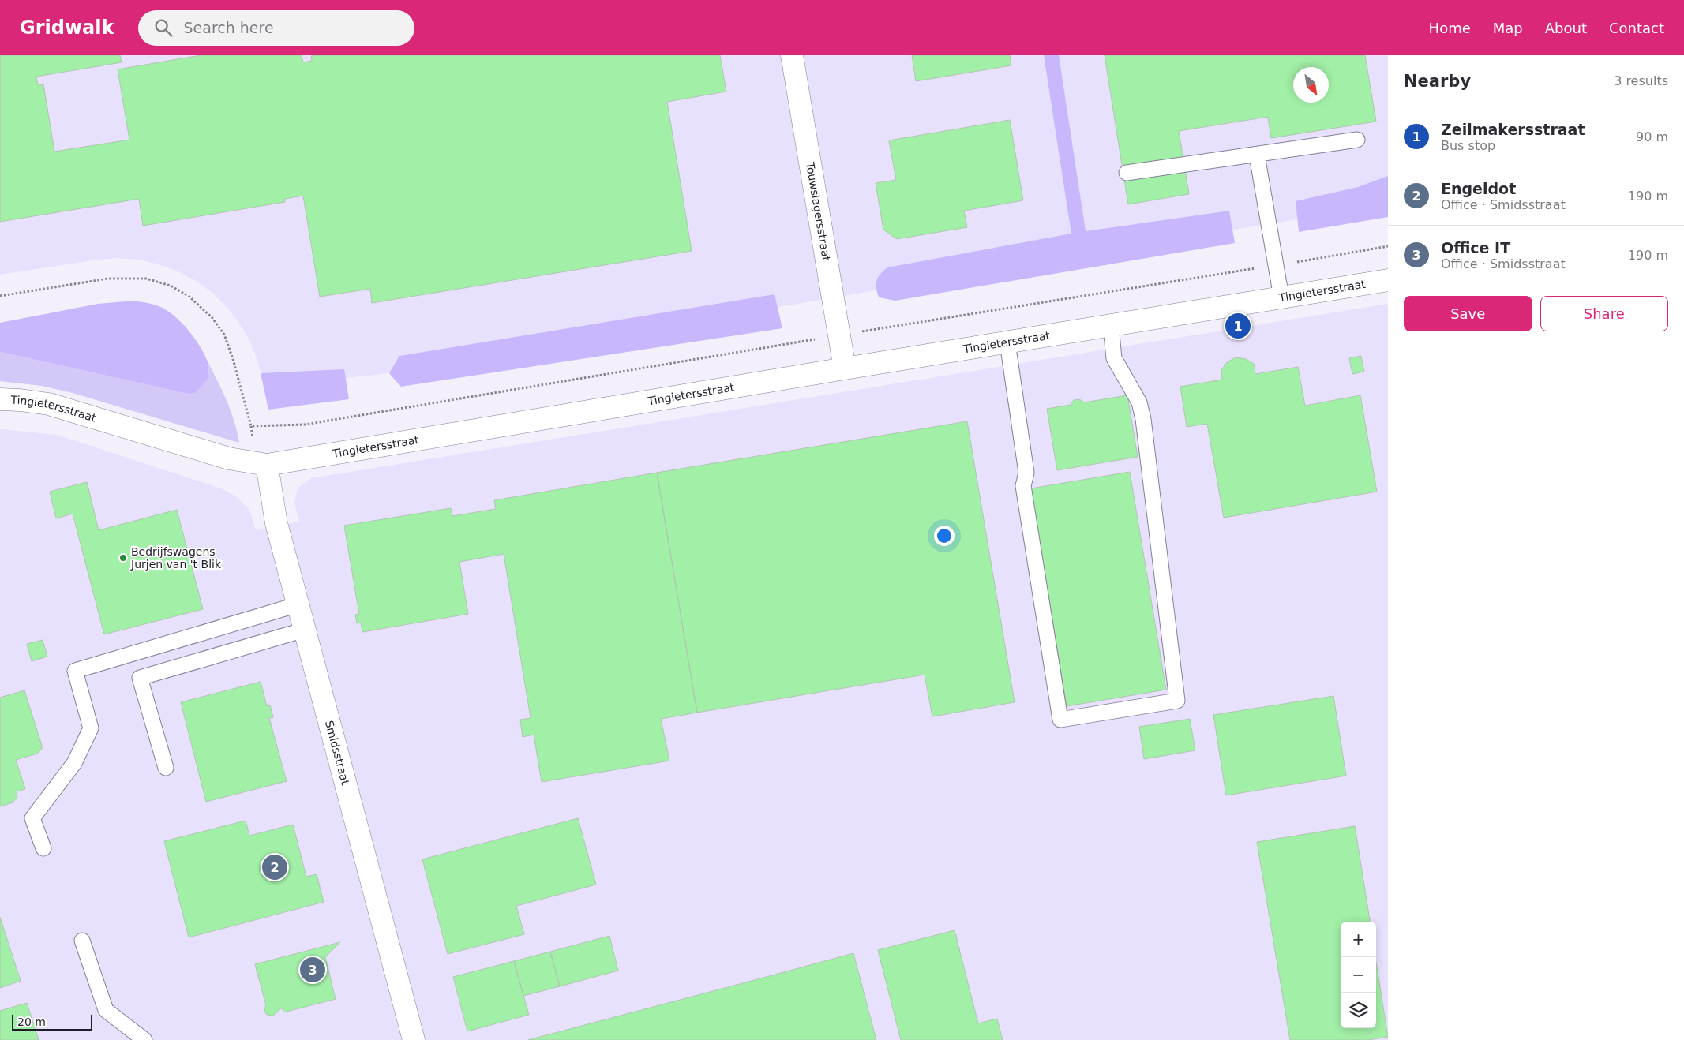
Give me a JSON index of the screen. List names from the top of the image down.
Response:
{
  "streets": {
    "street": ["Touwslagersstraat", "Tingietersstraat", "Smidsstraat"]
  },
  "crossings": [
    ["Touwslagersstraat", "Tingietersstraat"],
    ["Tingietersstraat", "Smidsstraat"]
  ],
  "places": ["Bedrijfswagens Jurjen van 't Blik"],
  "scale_bar": "20 m",
  "north": "bottom right",
  "page": {
    "header": "Gridwalk",
    "search": "Search here",
    "nav": [
      "Home",
      "Map",
      "About",
      "Contact"
    ],
    "heading": ["Nearby", "3 results"],
    "list": [
      {
        "mark": "1",
        "name": "Zeilmakersstraat",
        "note": "Bus stop",
        "value": "90 m"
      },
      {
        "mark": "2",
        "name": "Engeldot",
        "note": "Office · Smidsstraat",
        "value": "190 m"
      },
      {
        "mark": "3",
        "name": "Office IT",
        "note": "Office · Smidsstraat",
        "value": "190 m"
      }
    ],
    "buttons": ["Save", "Share"],
    "pins": ["1", "2", "3"],
    "map_buttons": ["+", "−"],
    "scale": "20 m"
  }
}
